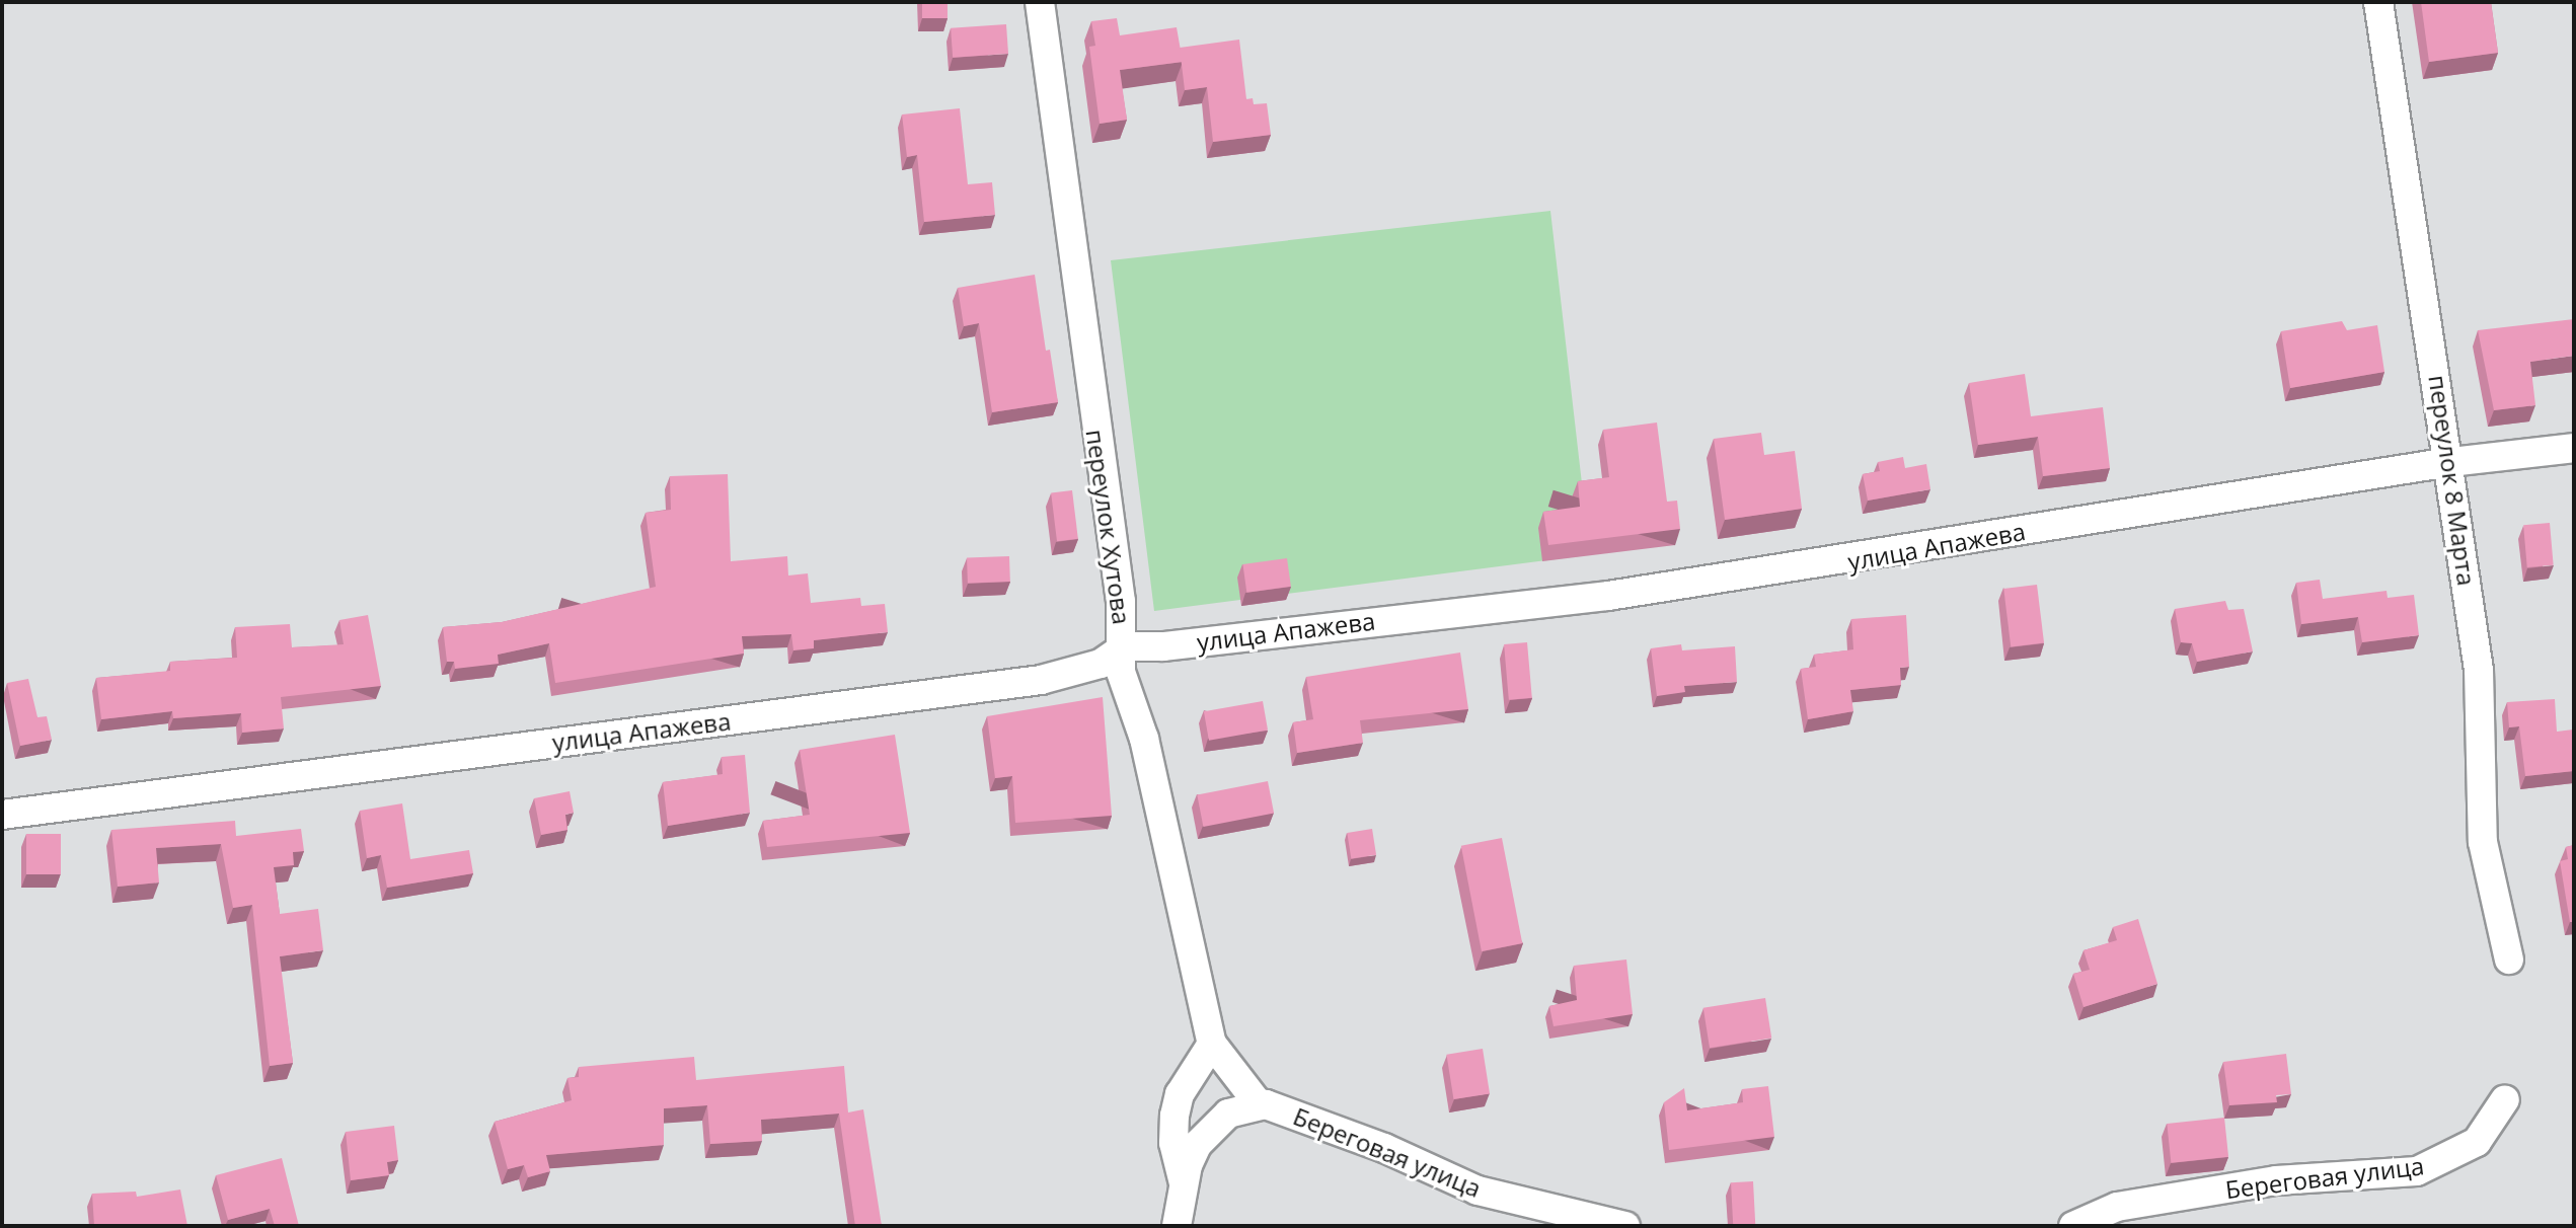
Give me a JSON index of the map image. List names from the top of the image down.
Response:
{
  "streets": {
    "street": [
      "переулок 8 Марта",
      "переулок Хутова",
      "улица Апажева",
      "Береговая улица"
    ]
  },
  "crossings": [
    ["переулок 8 Марта", "улица Апажева"],
    ["переулок Хутова", "улица Апажева"]
  ]
}
